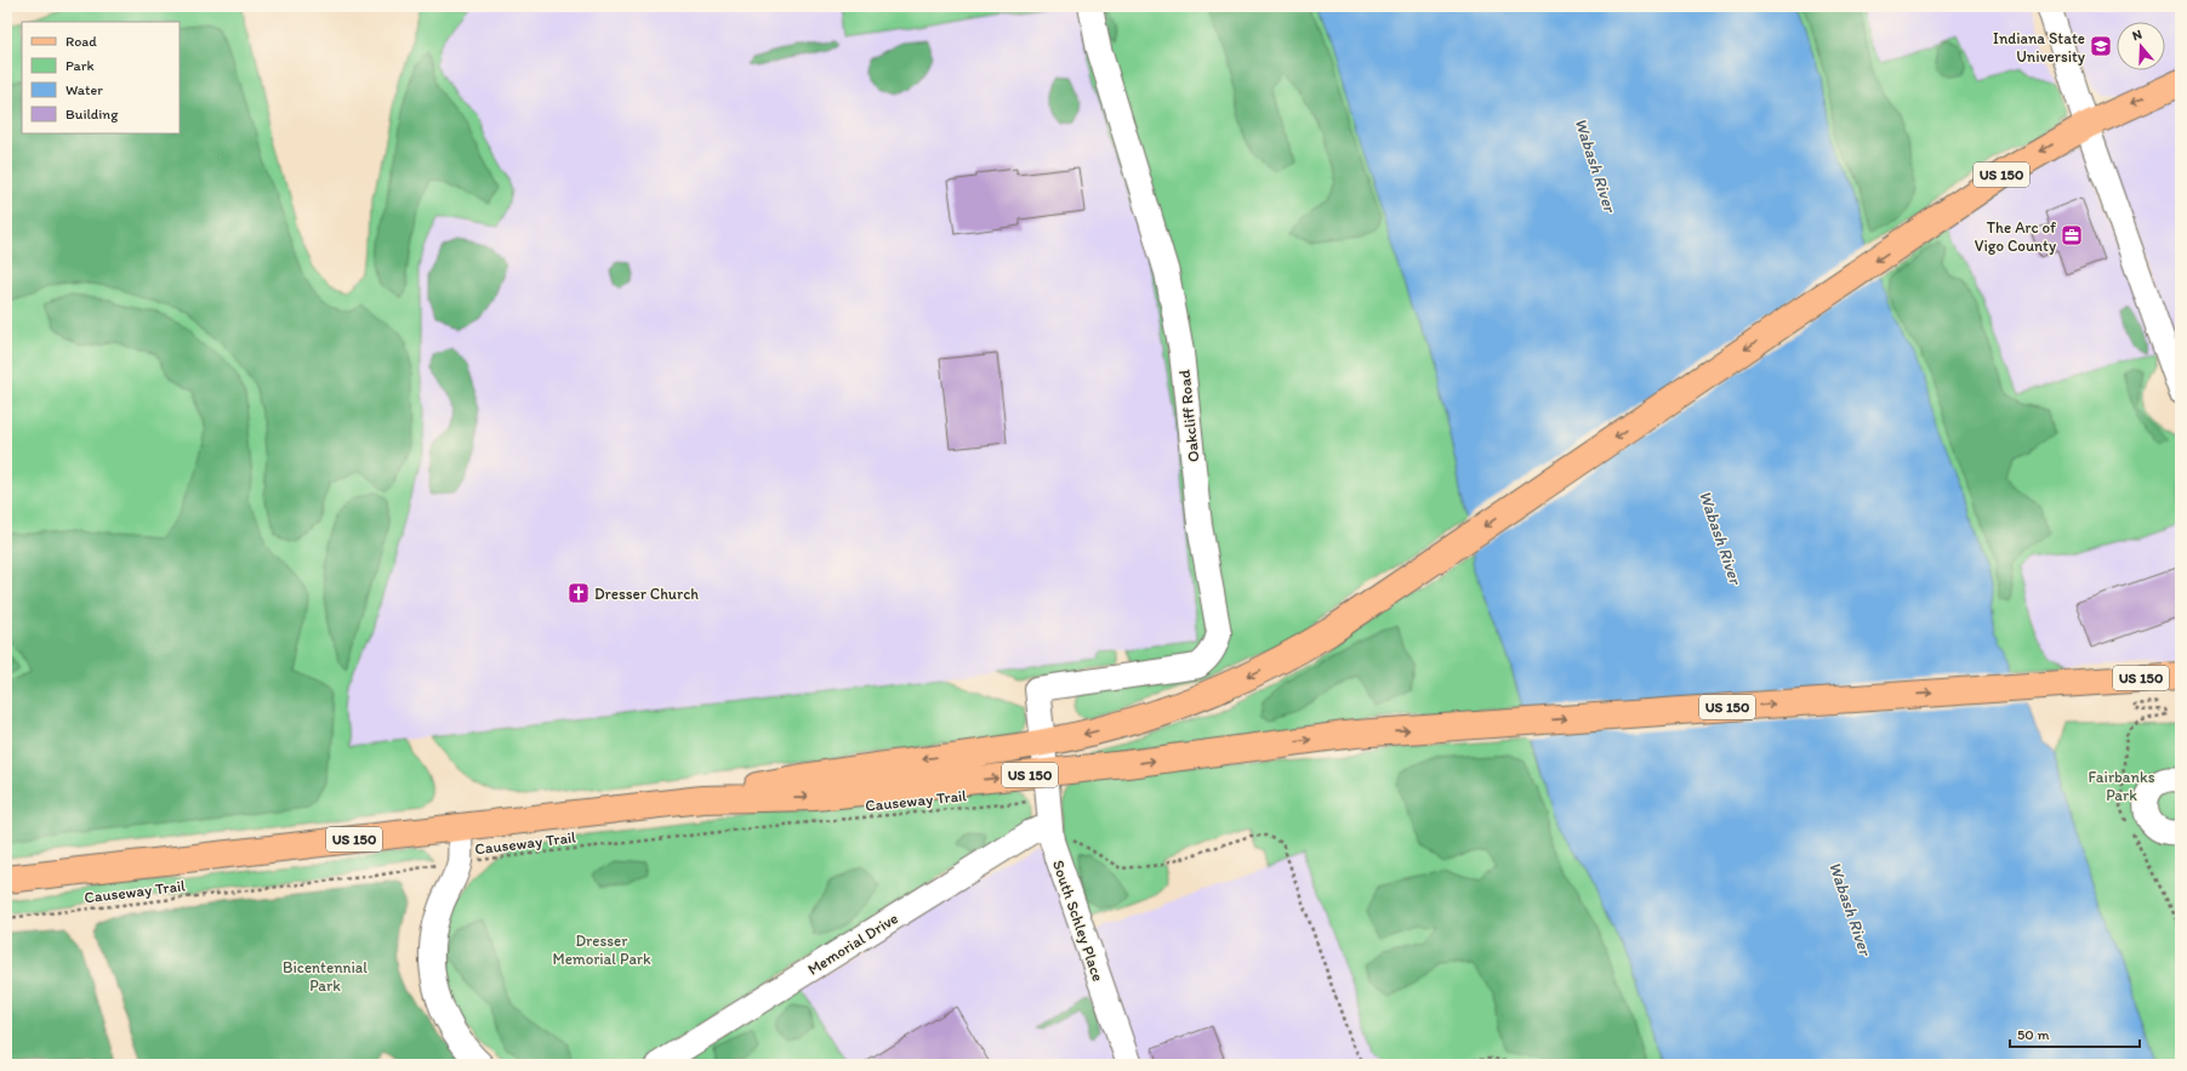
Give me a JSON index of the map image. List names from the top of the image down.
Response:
{
  "streets": {
    "main road": ["US 150"],
    "street": ["Oakcliff Road", "South Schley Place", "Memorial Drive"],
    "path": ["Causeway Trail"]
  },
  "crossings": [
    ["US 150", "Causeway Trail"],
    ["US 150", "South Schley Place"],
    ["Oakcliff Road", "South Schley Place"],
    ["Causeway Trail", "South Schley Place"],
    ["South Schley Place", "Memorial Drive"]
  ],
  "water": ["Wabash River"],
  "parks": ["Fairbanks Park", "Dresser Memorial Park", "Bicentennial Park"],
  "places": {
    "school or university": ["Indiana State University"],
    "office": ["The Arc of Vigo County"],
    "church": ["Dresser Church"]
  },
  "legend": [
    "Road",
    "Park",
    "Water",
    "Building"
  ],
  "scale_bar": "50 m",
  "north": "top"
}
